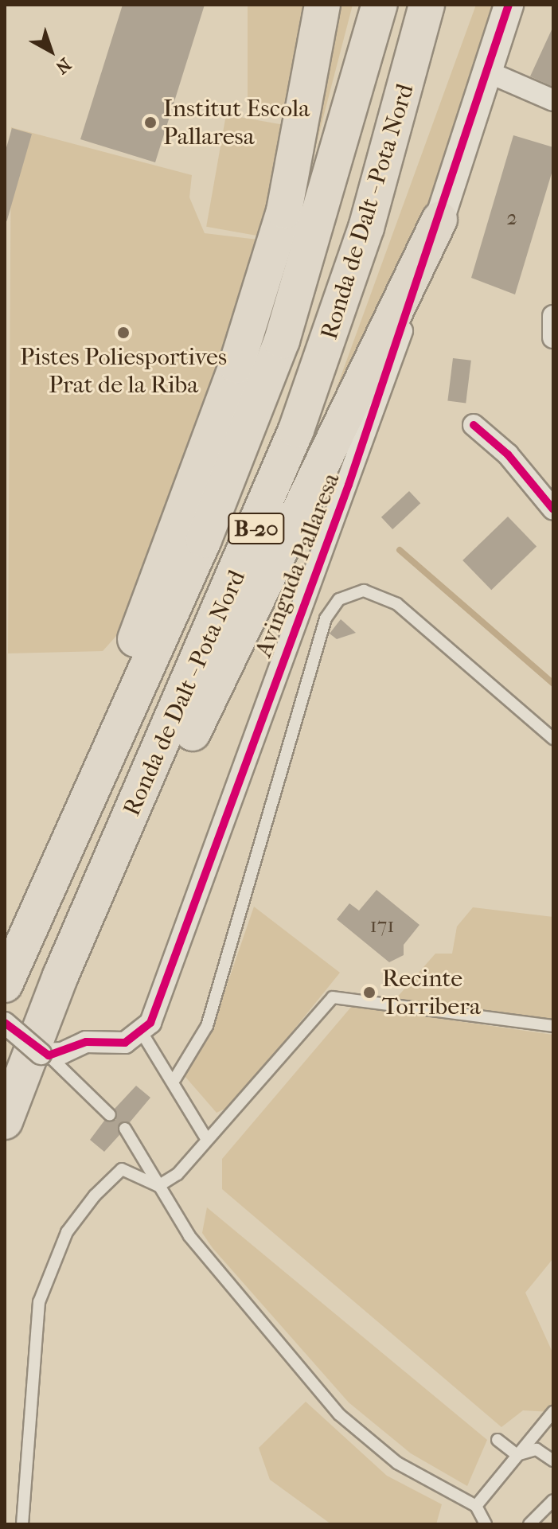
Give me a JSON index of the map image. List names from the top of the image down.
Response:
{
  "streets": {
    "highway": ["Ronda de Dalt - Pota Nord", "B-20"],
    "street": ["Avinguda Pallaresa"]
  },
  "places": ["Institut Escola Pallaresa", "Pistes Poliesportives Prat de la Riba", "Recinte Torribera"],
  "house_numbers": ["2", "171"],
  "north": "bottom right"
}
